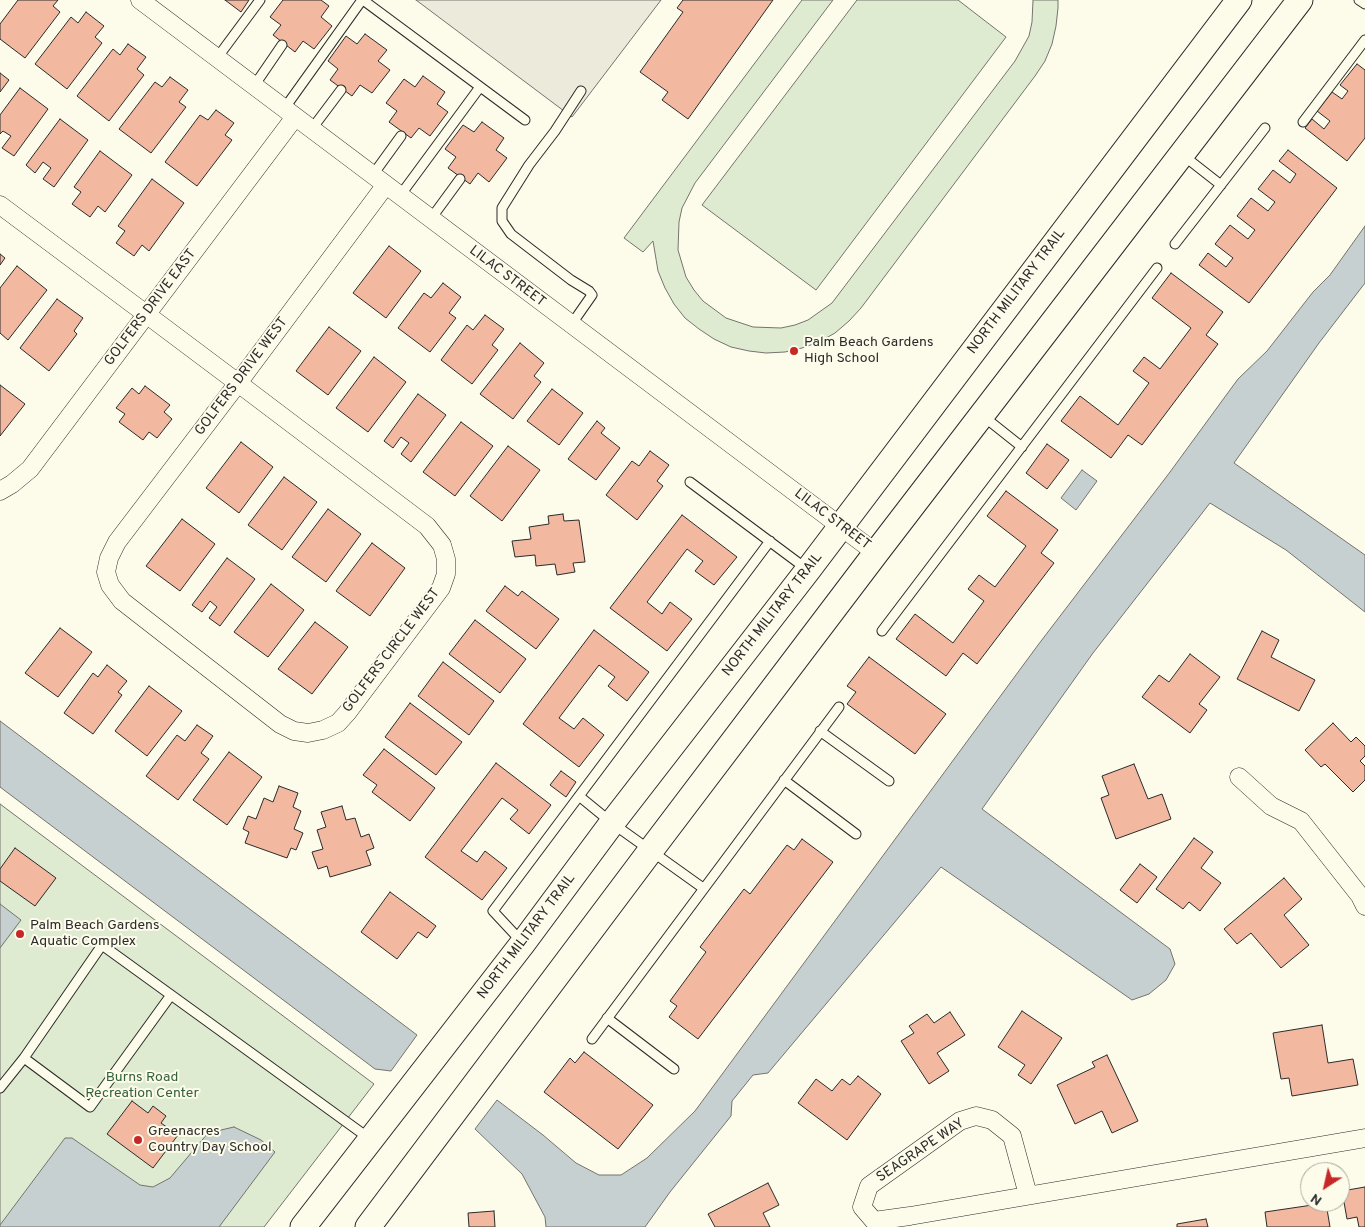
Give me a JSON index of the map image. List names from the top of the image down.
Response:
{
  "streets": {
    "main road": ["NORTH MILITARY TRAIL"],
    "street": [
      "LILAC STREET",
      "GOLFERS DRIVE EAST",
      "GOLFERS DRIVE WEST",
      "GOLFERS CIRCLE WEST",
      "SEAGRAPE WAY"
    ]
  },
  "crossings": [
    ["LILAC STREET", "NORTH MILITARY TRAIL"],
    ["LILAC STREET", "GOLFERS DRIVE EAST"],
    ["LILAC STREET", "GOLFERS DRIVE WEST"],
    ["GOLFERS DRIVE EAST", "GOLFERS CIRCLE WEST"],
    ["GOLFERS DRIVE WEST", "GOLFERS CIRCLE WEST"]
  ],
  "parks": ["Burns Road Recreation Center"],
  "places": ["Palm Beach Gardens High School", "Palm Beach Gardens Aquatic Complex", "Greenacres Country Day School"],
  "north": "bottom left"
}
